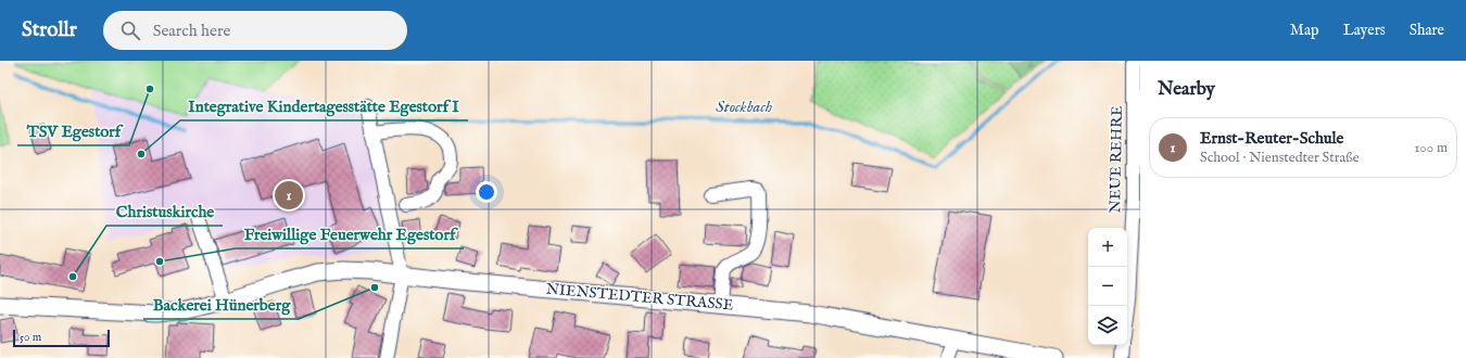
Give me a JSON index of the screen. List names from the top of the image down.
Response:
{
  "streets": {
    "main road": ["NIENSTEDTER STRASSE"],
    "street": ["NEUE REHRE"]
  },
  "water": ["Stockbach"],
  "places": [
    "TSV Egestorf",
    "Integrative Kindertagesstätte Egestorf I",
    "Freiwillige Feuerwehr Egestorf",
    "Christuskirche",
    "Backerei Hünerberg"
  ],
  "scale_bar": "50 m",
  "page": {
    "header": "Strollr",
    "search": "Search here",
    "nav": ["Map", "Layers", "Share"],
    "heading": "Nearby",
    "list": [
      {
        "mark": "1",
        "name": "Ernst-Reuter-Schule",
        "note": "School · Nienstedter Straße",
        "value": "100 m"
      }
    ],
    "pins": "1",
    "map_buttons": ["+", "−"],
    "scale": "50 m"
  }
}
